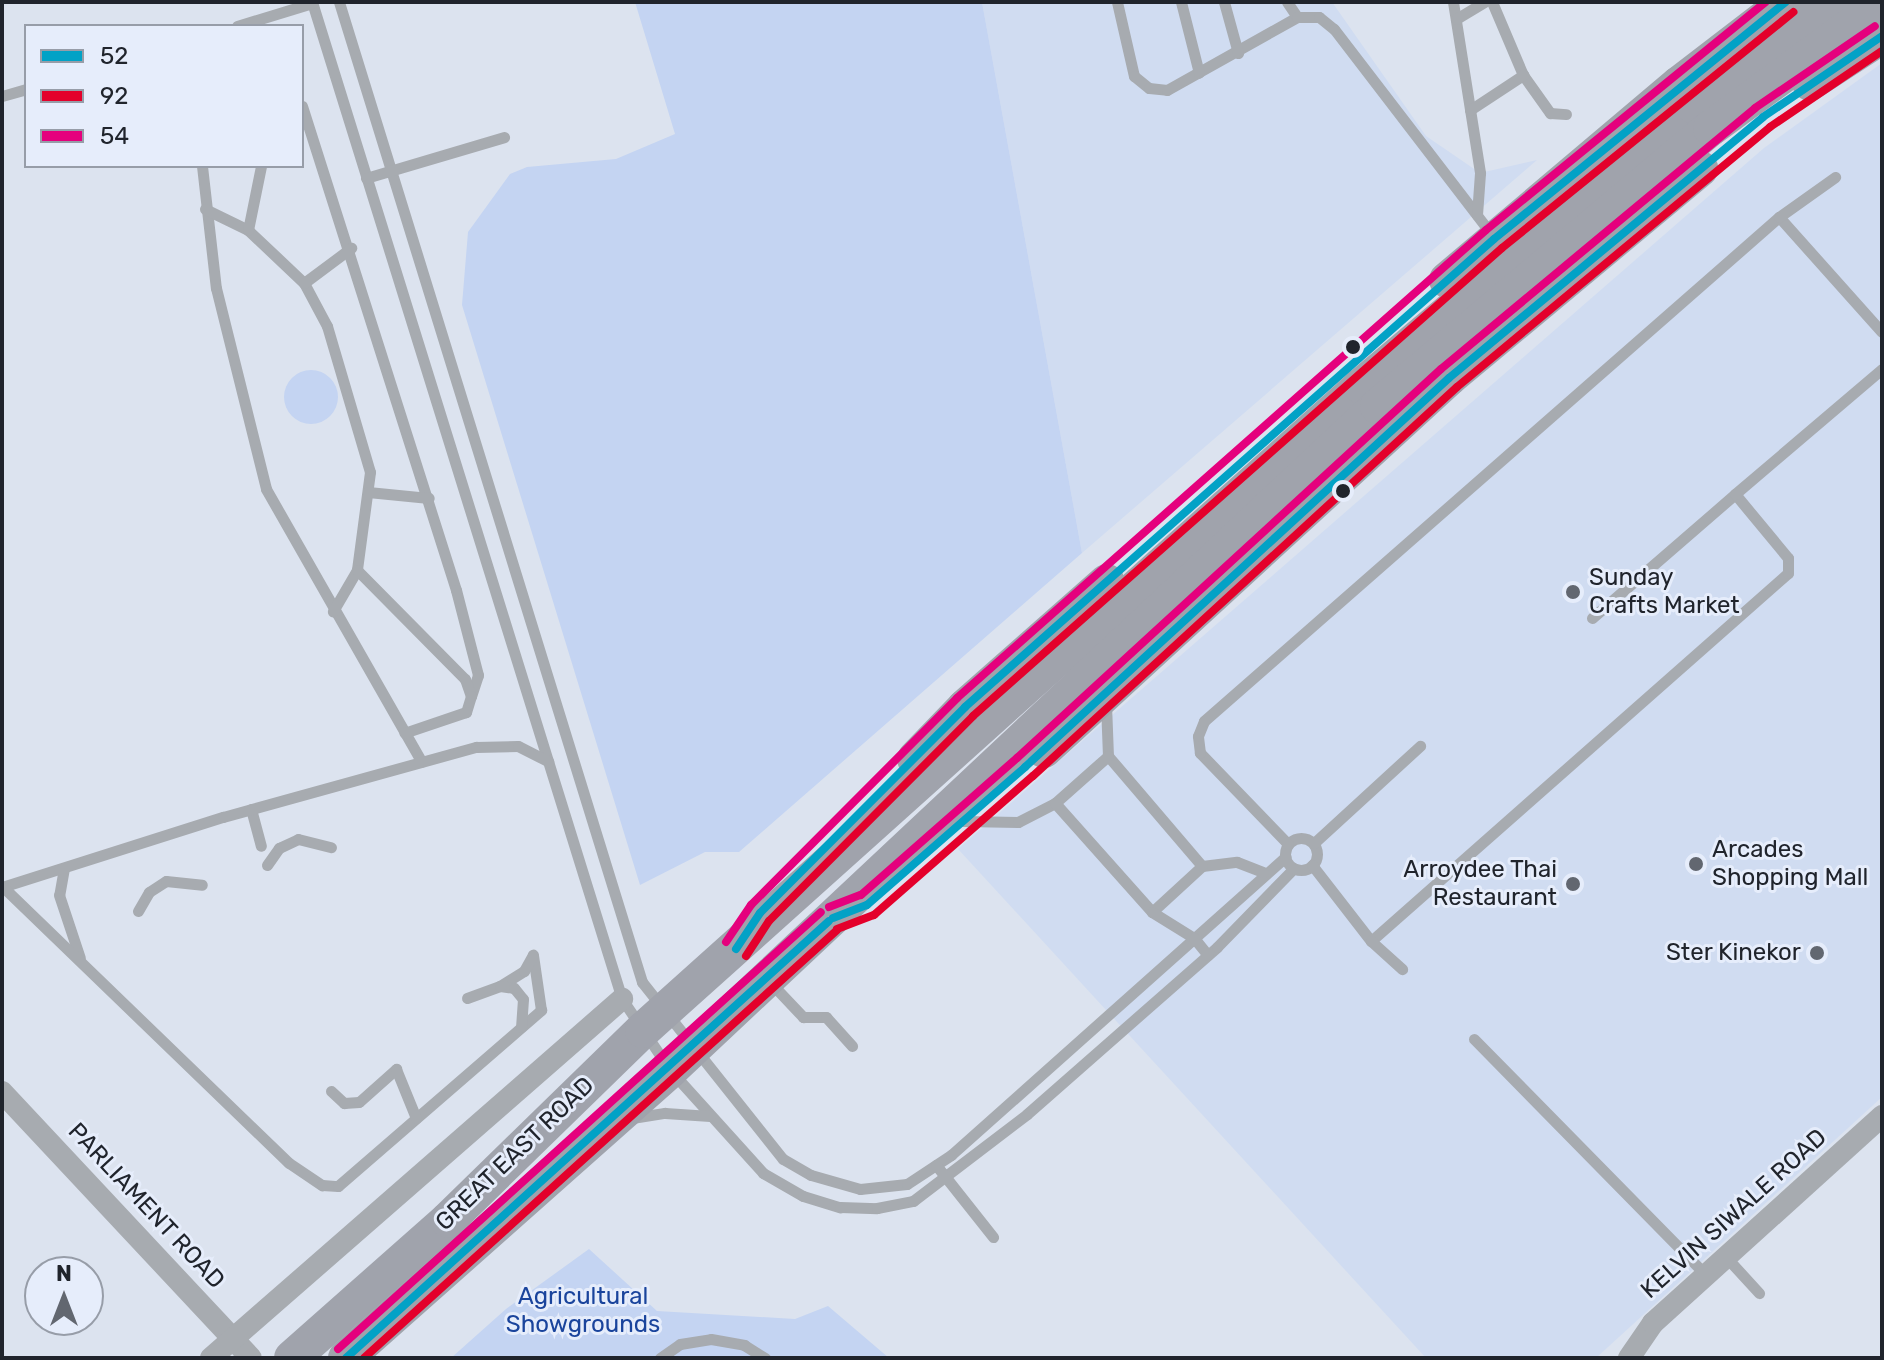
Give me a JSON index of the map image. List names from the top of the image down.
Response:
{
  "streets": {
    "main road": ["GREAT EAST ROAD"],
    "street": ["PARLIAMENT ROAD", "KELVIN SIWALE ROAD"]
  },
  "parks": ["Agricultural Showgrounds"],
  "places": [
    "Sunday Crafts Market",
    "Arcades Shopping Mall",
    "Arroydee Thai Restaurant",
    "Ster Kinekor"
  ],
  "lines": ["transit line 52", "transit line 54", "transit line 92"],
  "legend": ["52", "92", "54"],
  "north": "top"
}
